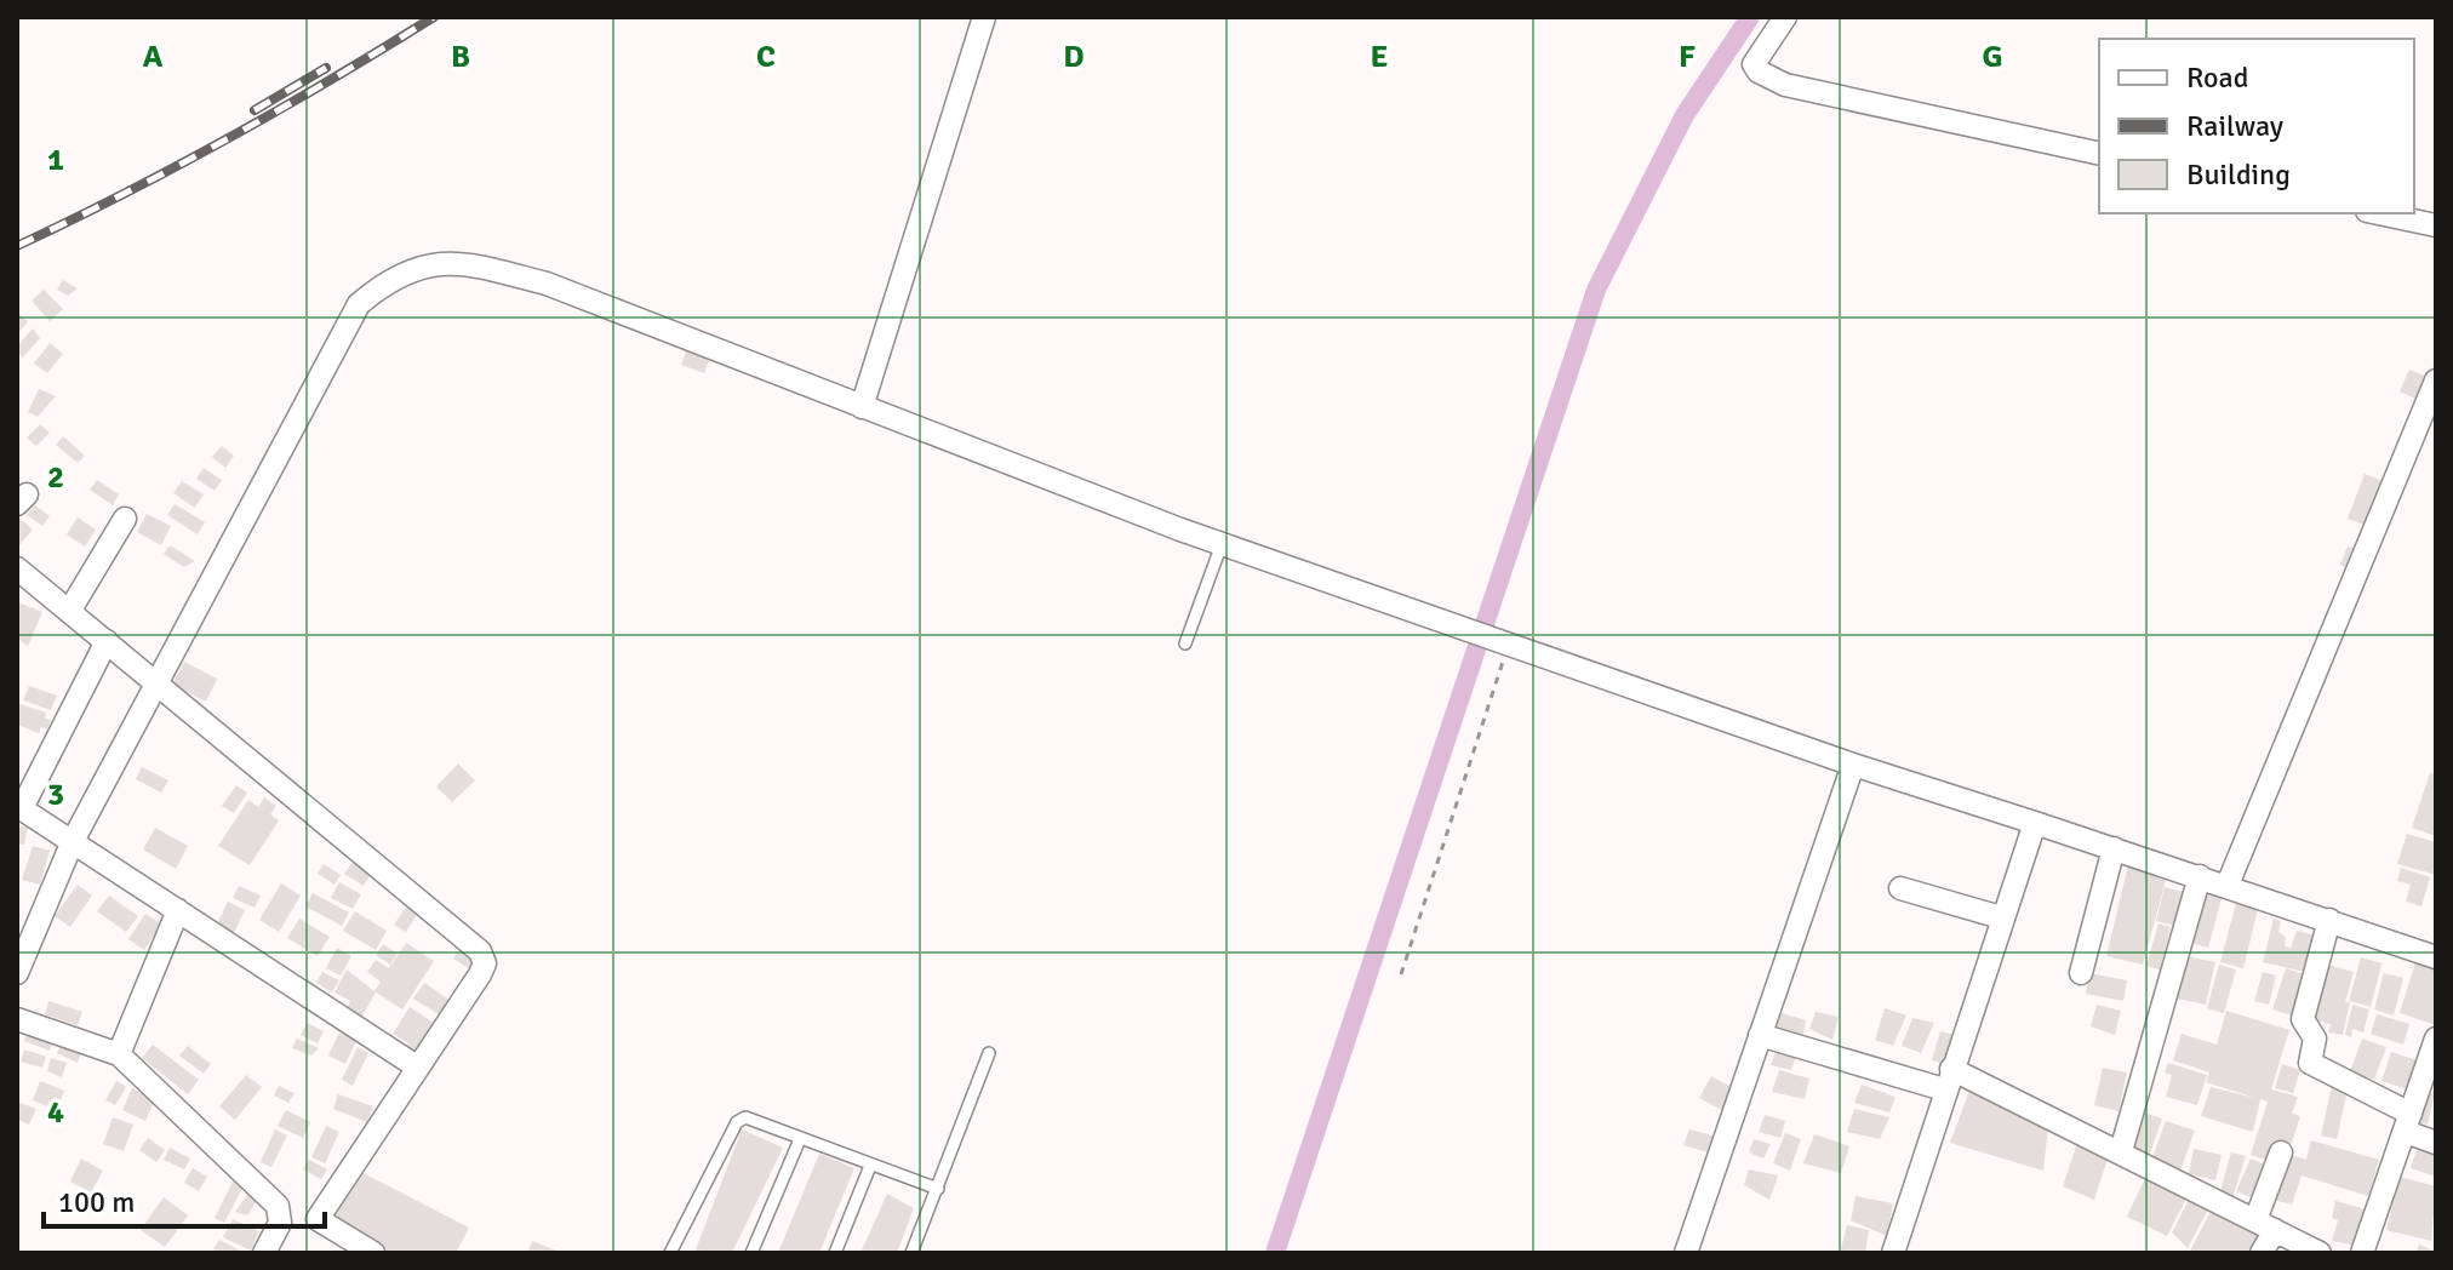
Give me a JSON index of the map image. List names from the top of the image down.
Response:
{
  "legend": ["Road", "Railway", "Building"],
  "scale_bar": "100 m",
  "grid": {
    "columns": [
      "A",
      "B",
      "C",
      "D",
      "E",
      "F",
      "G"
    ],
    "rows": [
      "1",
      "2",
      "3",
      "4"
    ]
  }
}
